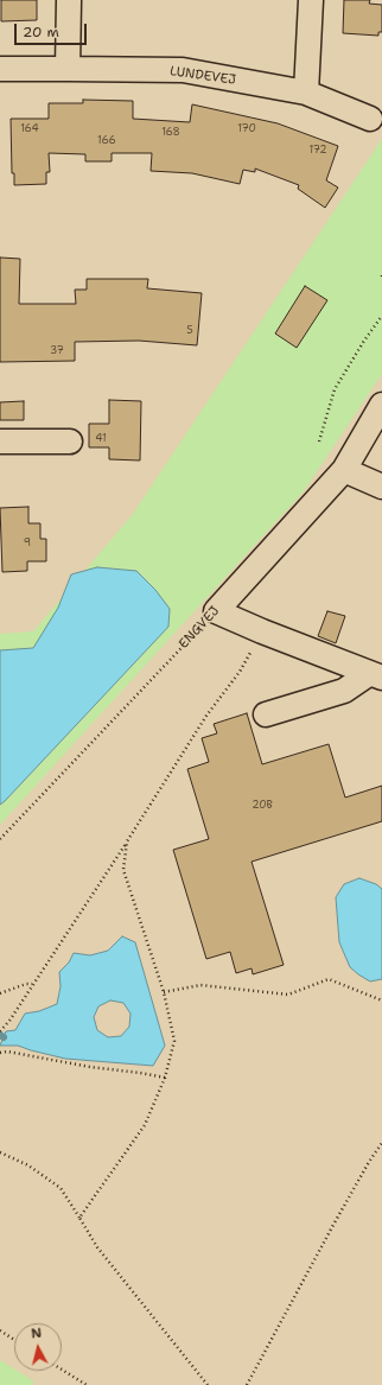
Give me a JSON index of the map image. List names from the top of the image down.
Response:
{
  "streets": {
    "street": ["LUNDEVEJ", "ENGVEJ"]
  },
  "house_numbers": [
    "164",
    "170",
    "168",
    "166",
    "172",
    "5",
    "37",
    "41",
    "9",
    "20B"
  ],
  "scale_bar": "20 m",
  "north": "top"
}
